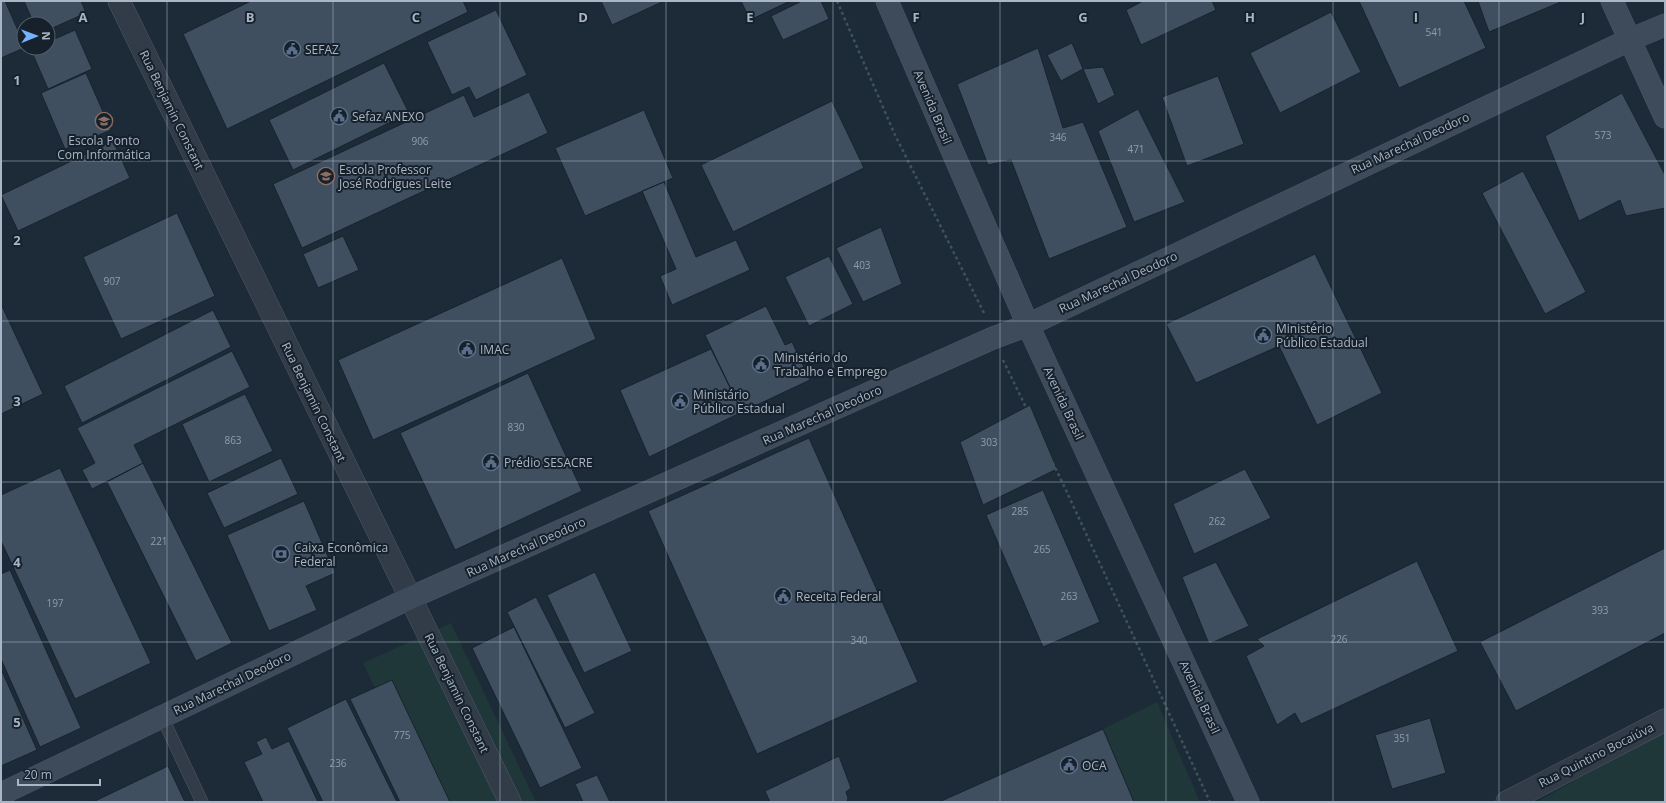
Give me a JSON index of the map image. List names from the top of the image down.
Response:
{
  "streets": {
    "main road": ["Avenida Brasil", "Rua Marechal Deodoro"],
    "street": ["Rua Benjamin Constant", "Rua Quintino Bocaiúva"]
  },
  "crossings": [
    ["Avenida Brasil", "Rua Marechal Deodoro"],
    ["Rua Benjamin Constant", "Rua Marechal Deodoro"]
  ],
  "places": {
    "public building": [
      "SEFAZ",
      "Sefaz ANEXO",
      "Ministério Público Estadual",
      "IMAC",
      "Ministério do Trabalho e Emprego",
      "Ministário Público Estadual",
      "Prédio SESACRE",
      "Receita Federal",
      "OCA"
    ],
    "school or university": ["Escola Ponto Com Informática", "Escola Professor José Rodrigues Leite"],
    "bank": ["Caixa Econômica Federal"]
  },
  "house_numbers": [
    "541",
    "573",
    "346",
    "906",
    "471",
    "403",
    "907",
    "830",
    "863",
    "303",
    "285",
    "262",
    "221",
    "265",
    "263",
    "197",
    "393",
    "226",
    "340",
    "775",
    "351",
    "236"
  ],
  "scale_bar": "20 m",
  "north": "right",
  "grid": {
    "columns": [
      "A",
      "B",
      "C",
      "D",
      "E",
      "F",
      "G",
      "H",
      "I",
      "J"
    ],
    "rows": [
      "1",
      "2",
      "3",
      "4",
      "5"
    ]
  }
}
